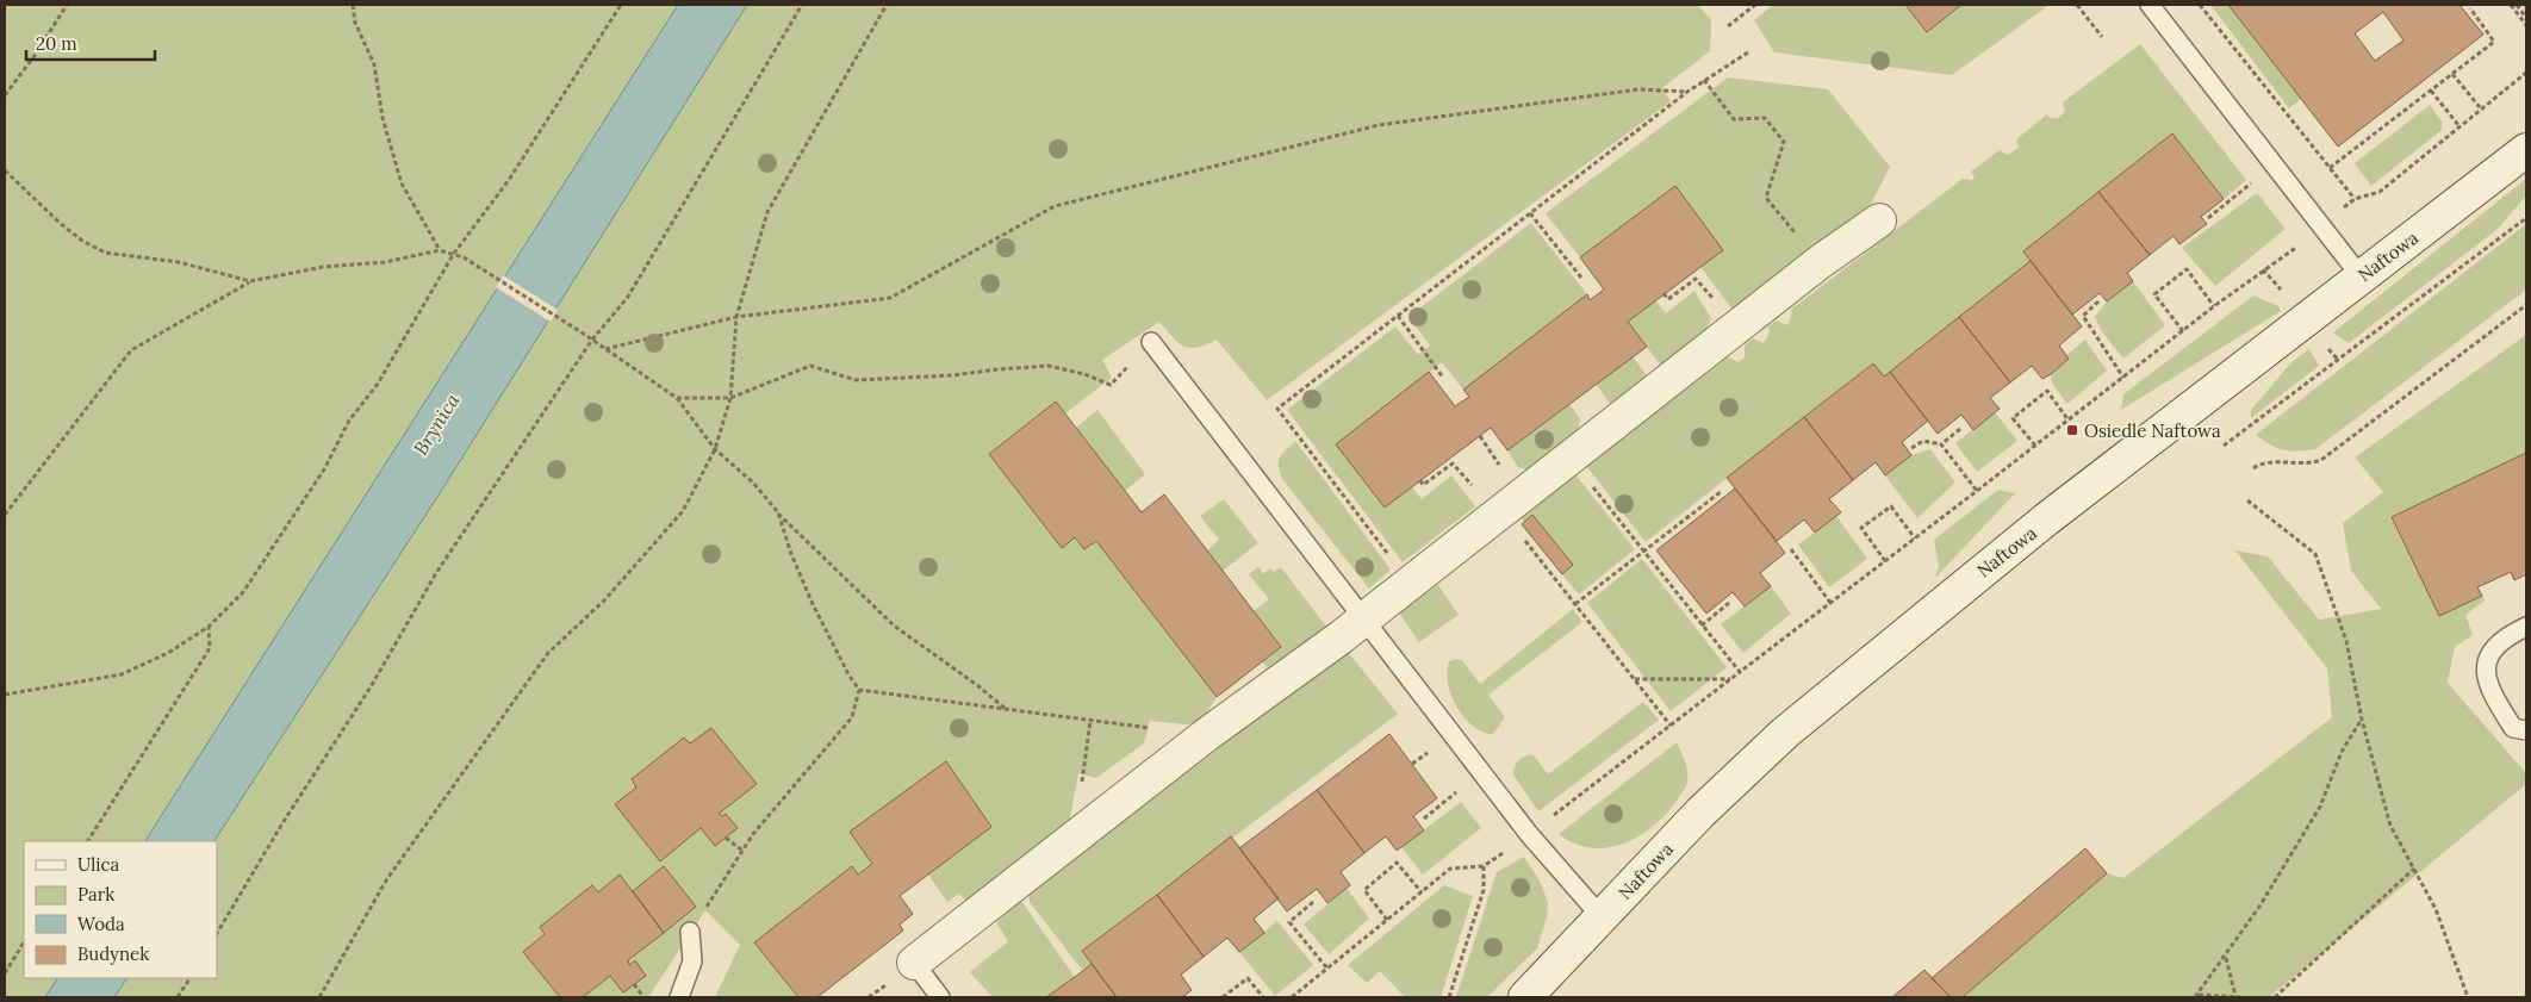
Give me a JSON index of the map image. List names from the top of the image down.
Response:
{
  "streets": {
    "street": ["Naftowa"]
  },
  "water": ["Brynica"],
  "places": {
    "transit": ["Osiedle Naftowa"]
  },
  "legend": [
    "Ulica",
    "Park",
    "Woda",
    "Budynek"
  ],
  "scale_bar": "20 m"
}
